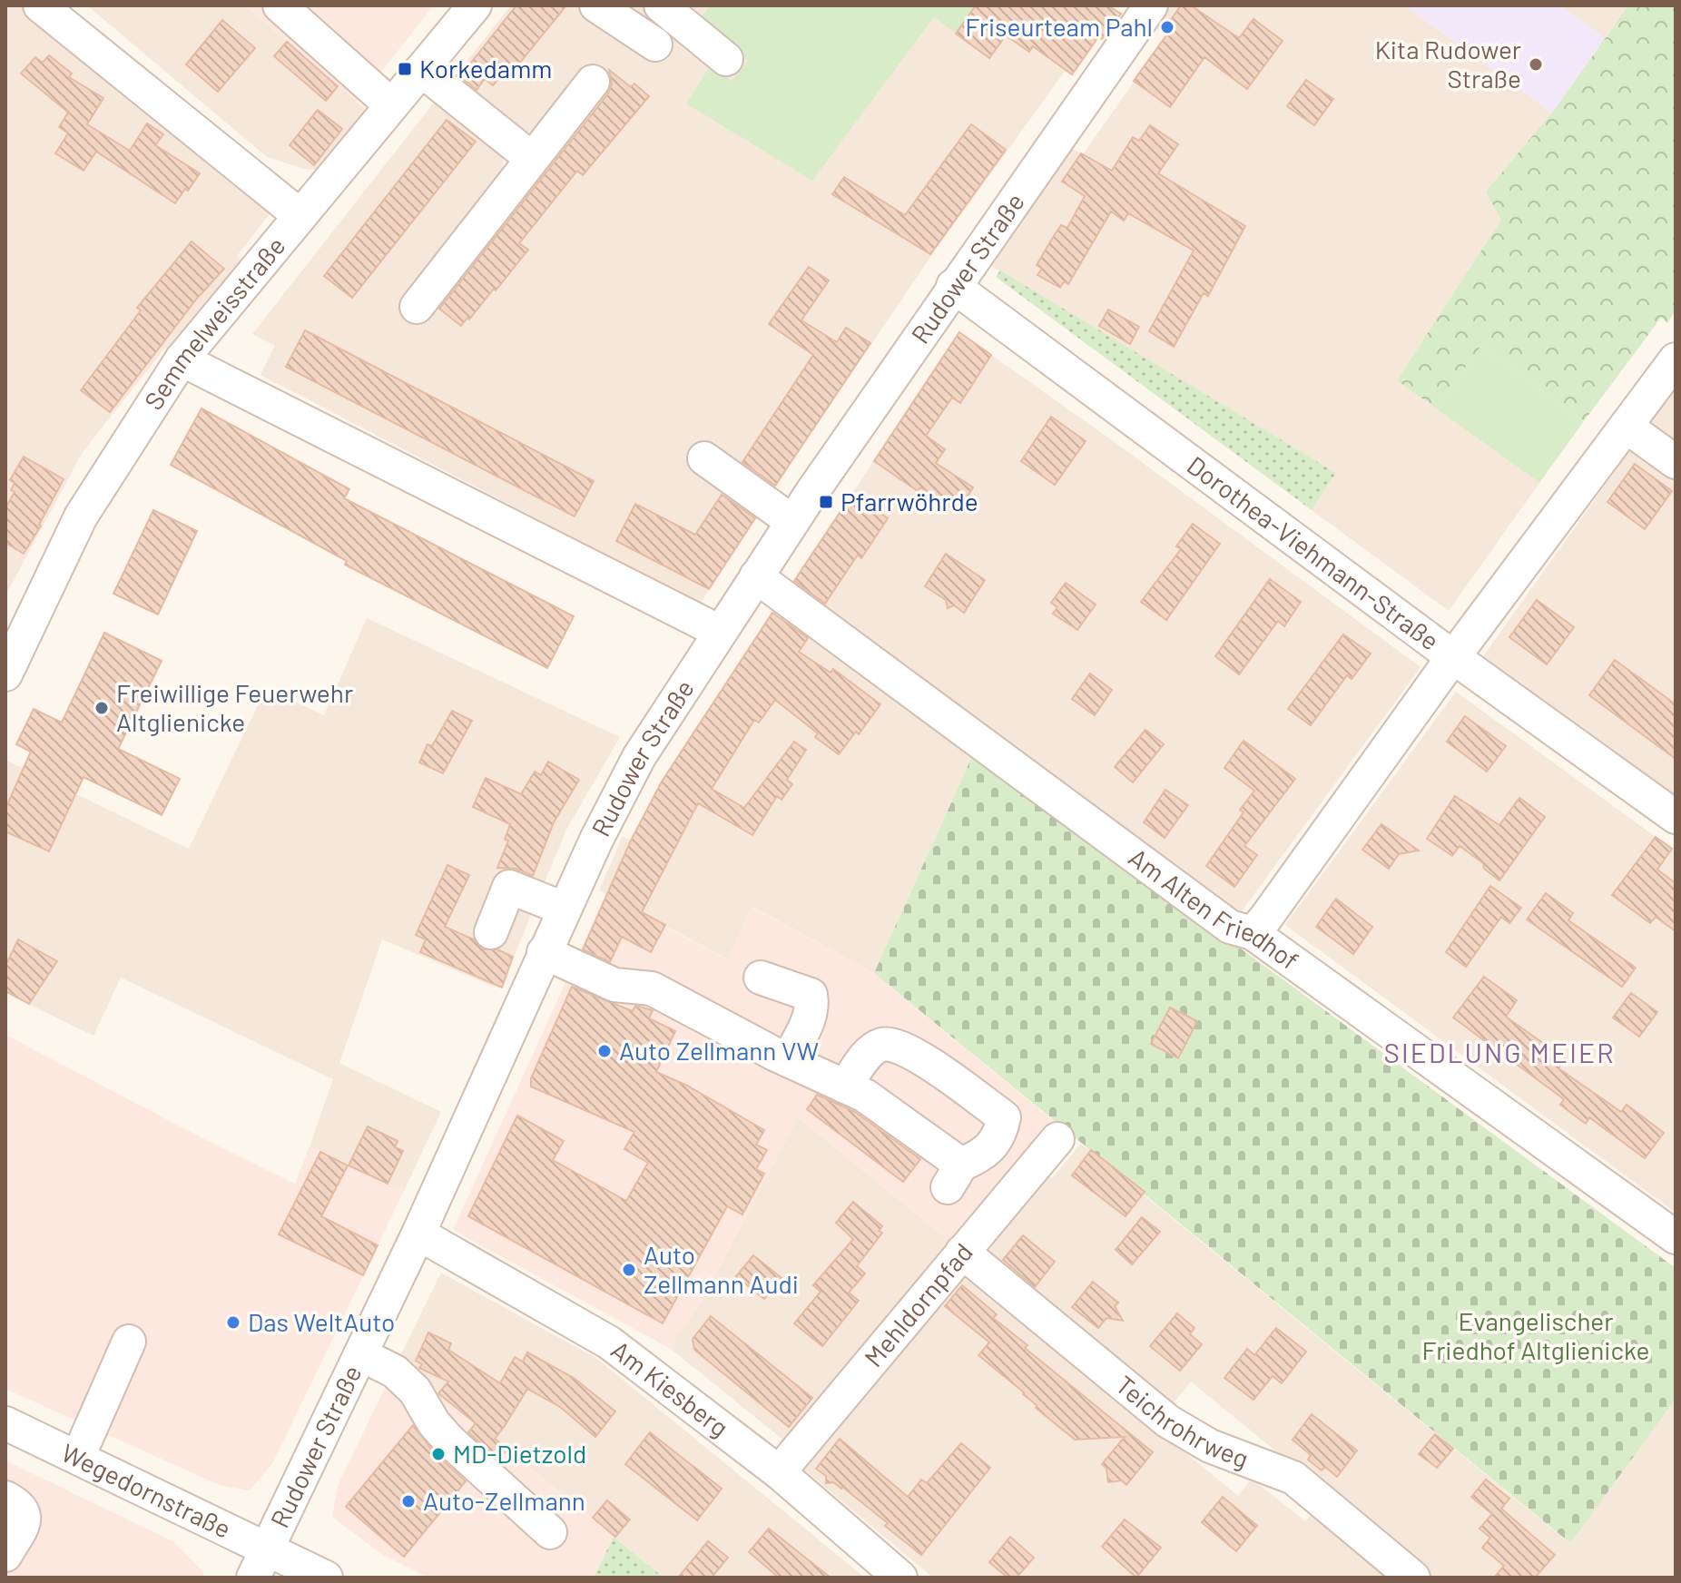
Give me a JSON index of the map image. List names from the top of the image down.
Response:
{
  "streets": {
    "street": [
      "Rudower Straße",
      "Semmelweisstraße",
      "Dorothea-Viehmann-Straße",
      "Am Alten Friedhof",
      "Mehldornpfad",
      "Am Kiesberg",
      "Teichrohrweg",
      "Wegedornstraße"
    ]
  },
  "crossings": [
    ["Rudower Straße", "Dorothea-Viehmann-Straße"],
    ["Rudower Straße", "Am Alten Friedhof"],
    ["Rudower Straße", "Am Kiesberg"],
    ["Rudower Straße", "Wegedornstraße"],
    ["Mehldornpfad", "Am Kiesberg"],
    ["Mehldornpfad", "Teichrohrweg"]
  ],
  "districts": ["SIEDLUNG MEIER"],
  "parks": ["Evangelischer Friedhof Altglienicke"],
  "places": {
    "other": [
      "Friseurteam Pahl",
      "Kita Rudower Straße",
      "Freiwillige Feuerwehr Altglienicke",
      "Auto Zellmann VW",
      "Auto Zellmann Audi",
      "Das WeltAuto",
      "MD-Dietzold",
      "Auto-Zellmann"
    ],
    "transit": ["Korkedamm", "Pfarrwöhrde"]
  }
}
